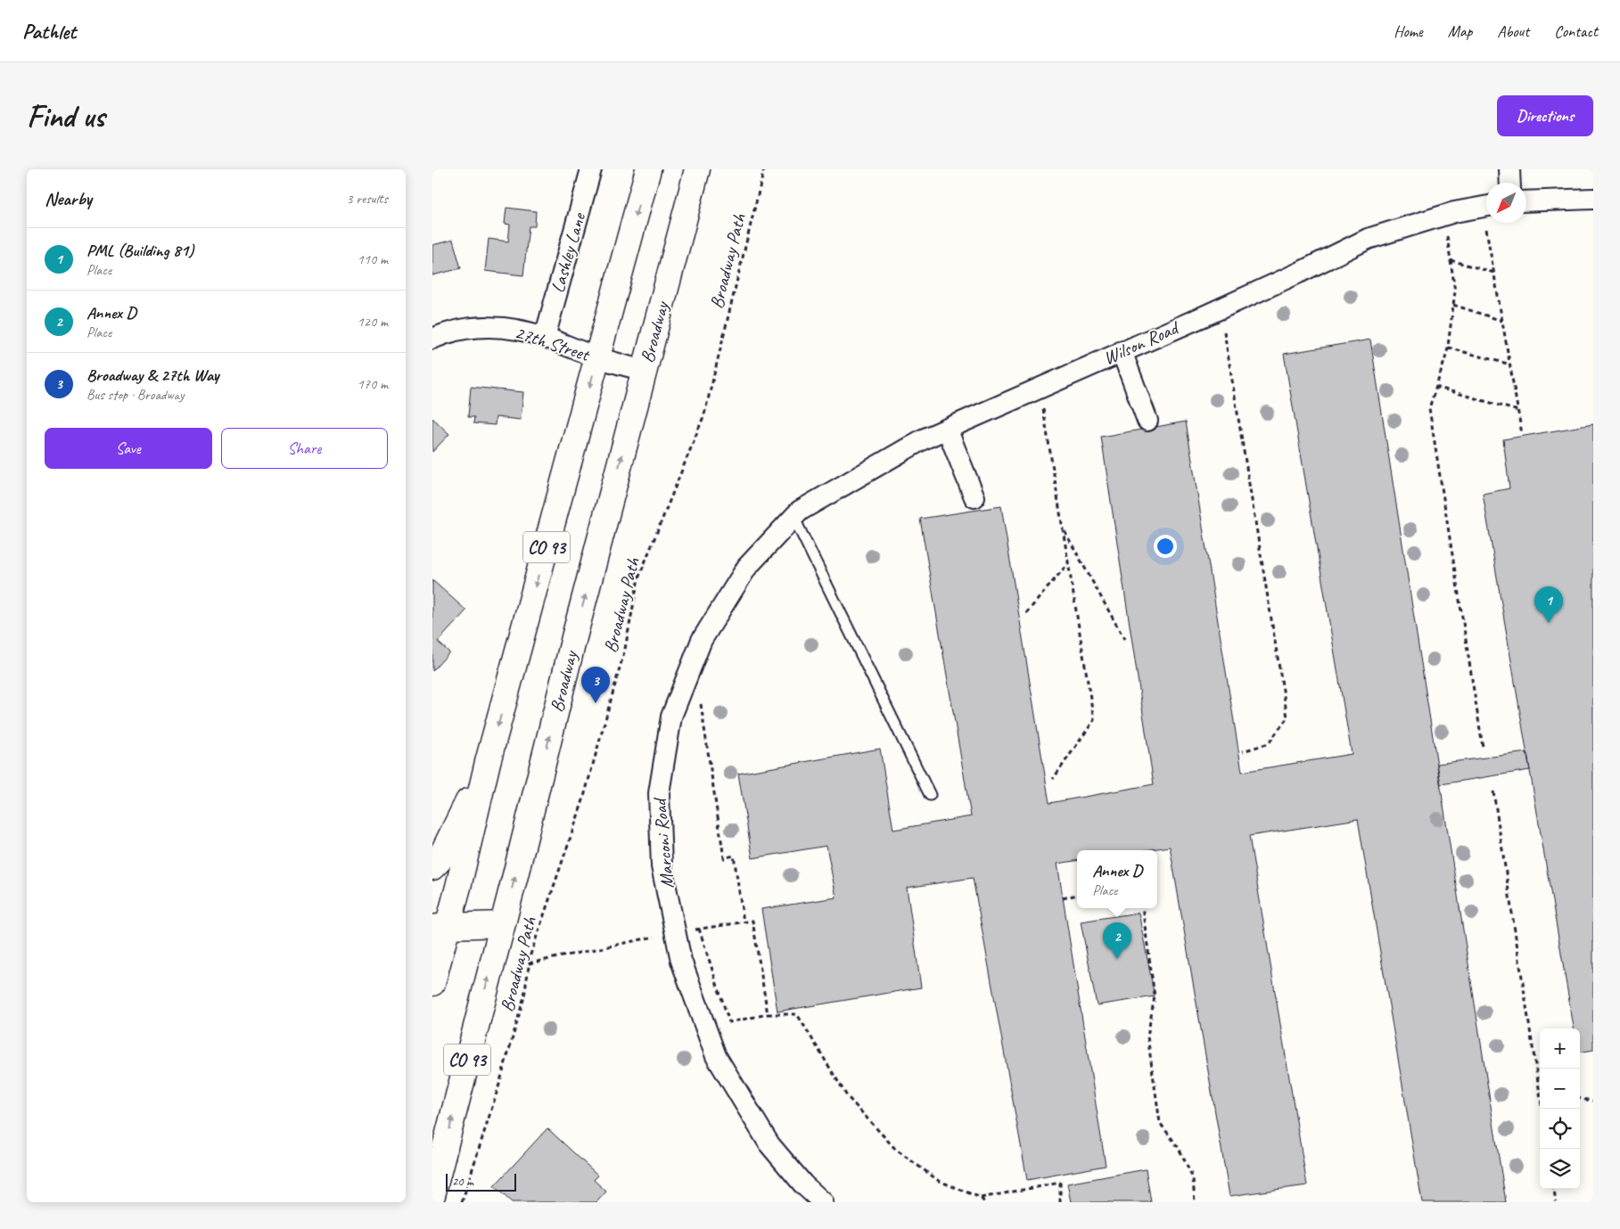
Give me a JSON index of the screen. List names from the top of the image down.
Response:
{
  "streets": {
    "main road": ["Broadway", "CO 93"],
    "street": [
      "Lashley Lane",
      "27th Street",
      "Wilson Road",
      "Marconi Road"
    ],
    "path": ["Broadway Path"]
  },
  "crossings": [
    ["Lashley Lane", "27th Street"],
    ["Broadway", "27th Street"],
    ["27th Street", "CO 93"],
    ["Wilson Road", "Marconi Road"]
  ],
  "scale_bar": "20 m",
  "north": "bottom left",
  "page": {
    "header": "Pathlet",
    "nav": [
      "Home",
      "Map",
      "About",
      "Contact"
    ],
    "buttons": [
      "Directions",
      ["Save", "Share"]
    ],
    "title": "Find us",
    "heading": ["Nearby", "3 results"],
    "list": [
      {
        "mark": "1",
        "name": "PML (Building 81)",
        "note": "Place",
        "value": "110 m"
      },
      {
        "mark": "2",
        "name": "Annex D",
        "note": "Place",
        "value": "120 m"
      },
      {
        "mark": "3",
        "name": "Broadway & 27th Way",
        "note": "Bus stop · Broadway",
        "value": "170 m"
      }
    ],
    "pins": ["1", "3", "2"],
    "popup": ["Annex D", "Place"],
    "map_buttons": ["+", "−"],
    "scale": "20 m"
  }
}
